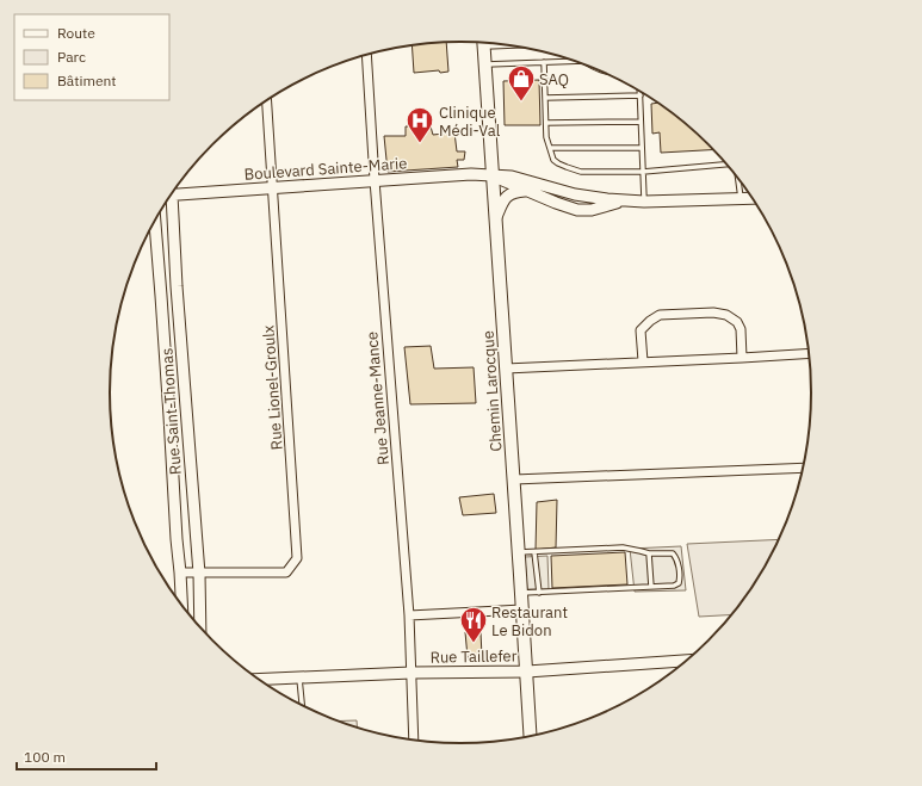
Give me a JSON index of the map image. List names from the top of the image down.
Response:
{
  "streets": {
    "main road": ["Chemin Larocque"],
    "street": [
      "Boulevard Sainte-Marie",
      "Rue Lionel-Groulx",
      "Rue Jeanne-Mance",
      "Rue Saint-Thomas",
      "Rue Taillefer"
    ]
  },
  "crossings": [
    ["Boulevard Sainte-Marie", "Rue Lionel-Groulx"],
    ["Boulevard Sainte-Marie", "Chemin Larocque"],
    ["Boulevard Sainte-Marie", "Rue Jeanne-Mance"],
    ["Rue Lionel-Groulx", "Rue Saint-Thomas"],
    ["Chemin Larocque", "Rue Taillefer"],
    ["Rue Jeanne-Mance", "Rue Taillefer"]
  ],
  "places": {
    "shop": ["SAQ"],
    "hospital": ["Clinique Médi-Val"],
    "restaurant": ["Restaurant Le Bidon"]
  },
  "legend": ["Route", "Parc", "Bâtiment"],
  "scale_bar": "100 m"
}
